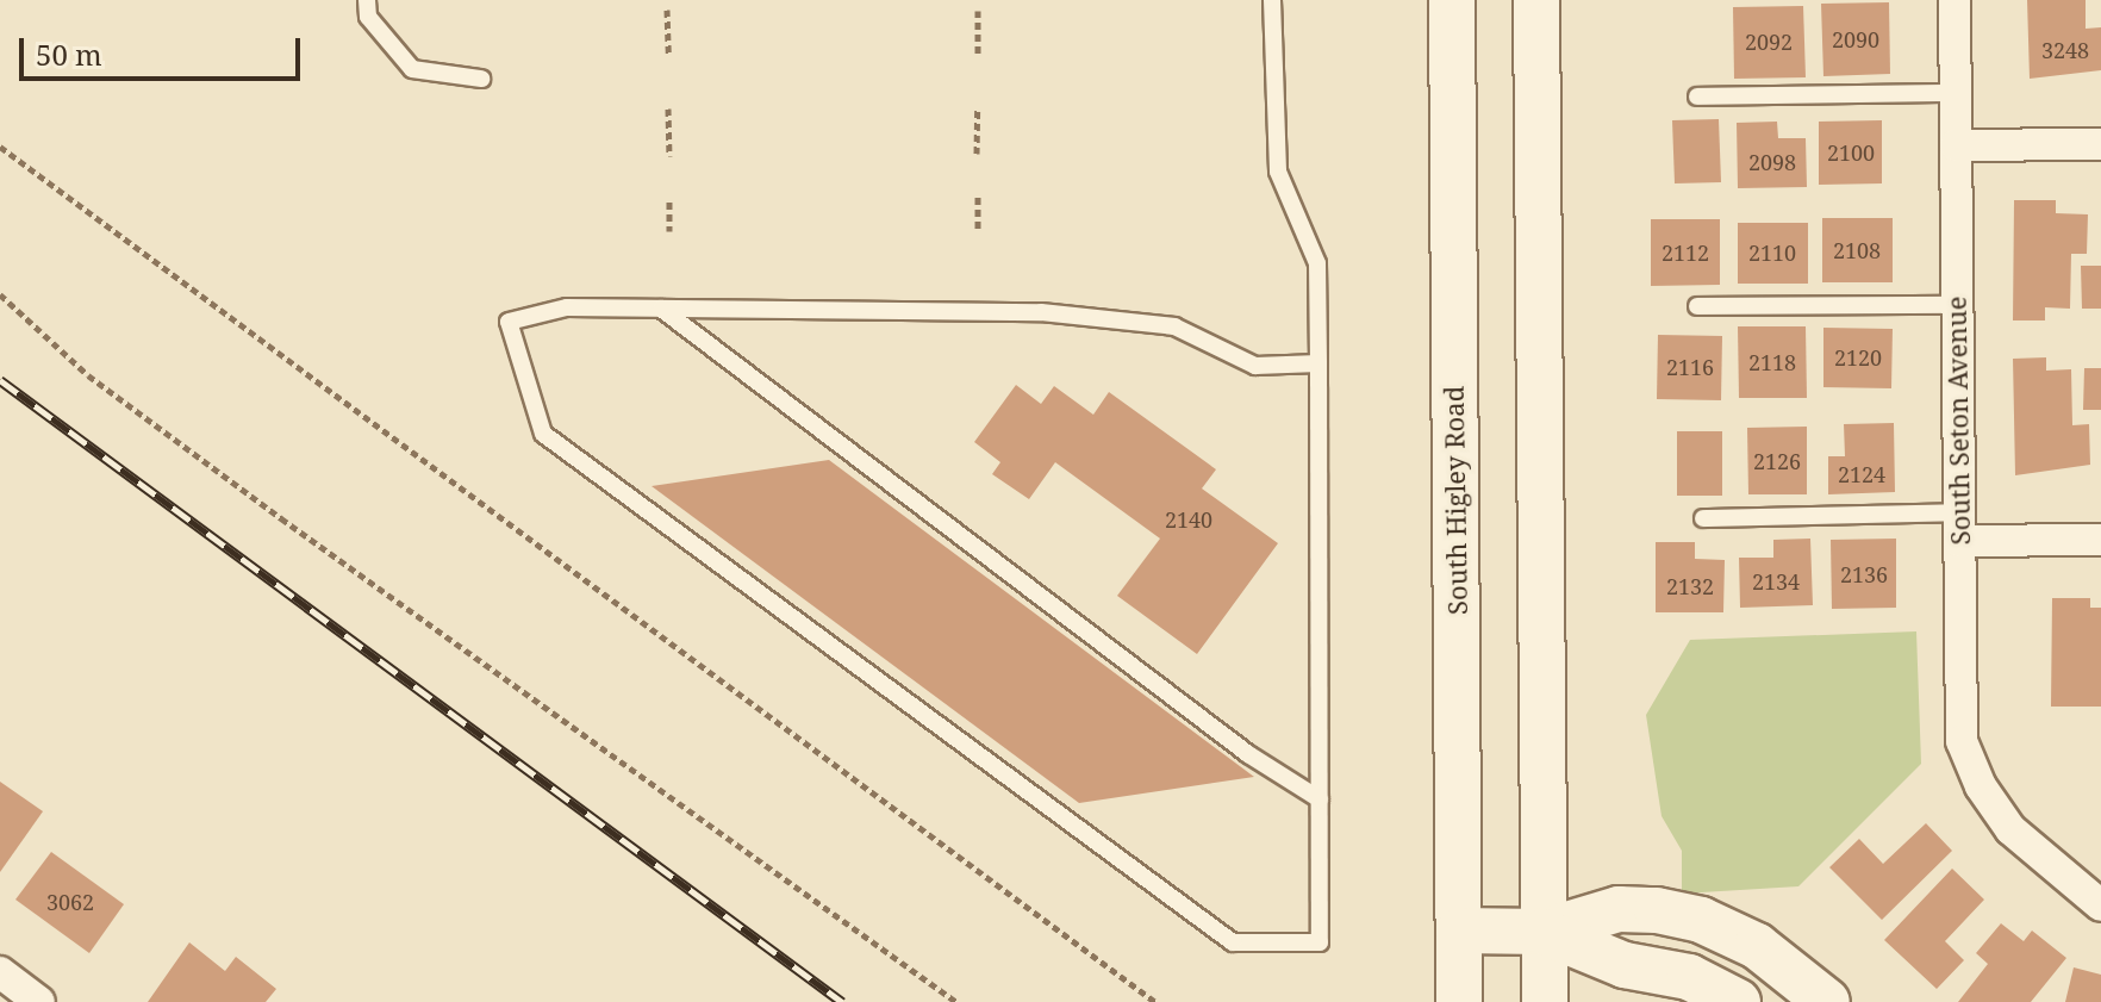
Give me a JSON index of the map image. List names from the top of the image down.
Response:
{
  "streets": {
    "main road": ["South Higley Road"],
    "street": ["South Seton Avenue"]
  },
  "house_numbers": [
    "2090",
    "2092",
    "3248",
    "2100",
    "2098",
    "2108",
    "2112",
    "2110",
    "2120",
    "2118",
    "2116",
    "2126",
    "2124",
    "2140",
    "2136",
    "2134",
    "2132",
    "3062"
  ],
  "scale_bar": "50 m"
}
